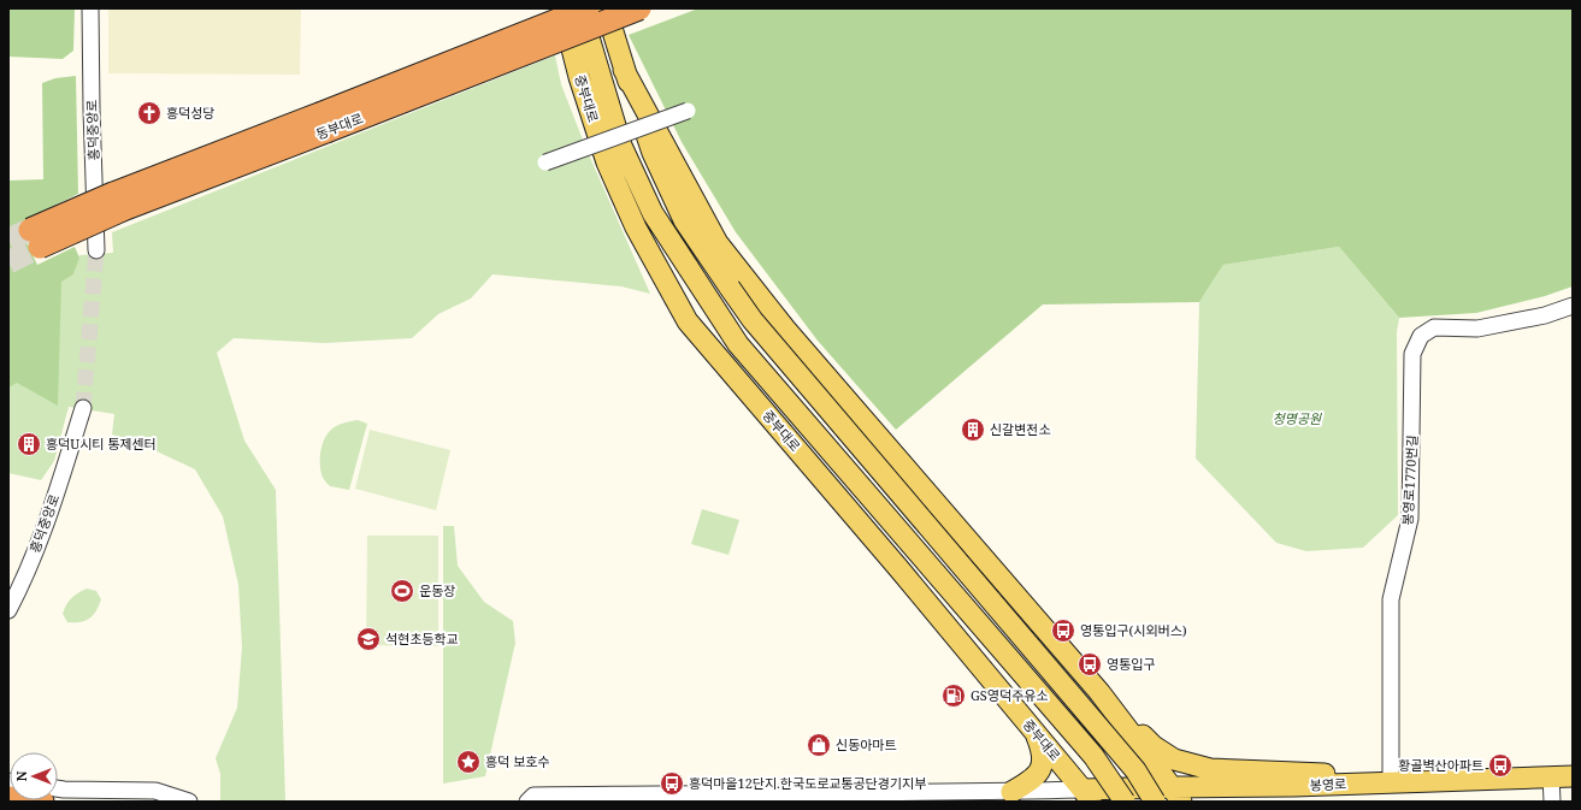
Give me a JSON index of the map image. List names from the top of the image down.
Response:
{
  "streets": {
    "highway": ["동부대로"],
    "main road": ["중부대로", "봉영로"],
    "street": ["흥덕중앙로", "봉영로1770번길"]
  },
  "crossings": [
    ["중부대로", "봉영로"],
    ["봉영로1770번길", "봉영로"]
  ],
  "parks": ["청명공원"],
  "places": {
    "church": ["흥덕성당"],
    "building": ["신갈변전소", "흥덕U시티 통제센터"],
    "sports": ["운동장"],
    "bus stop": [
      "영통입구(시외버스)",
      "영통입구",
      "황골벽산아파트",
      "흥덕마을12단지.한국도로교통공단경기지부"
    ],
    "school or university": ["석현초등학교"],
    "fuel station": ["GS영덕주유소"],
    "shop": ["신동아마트"],
    "place": ["흥덕 보호수"]
  },
  "north": "left"
}
